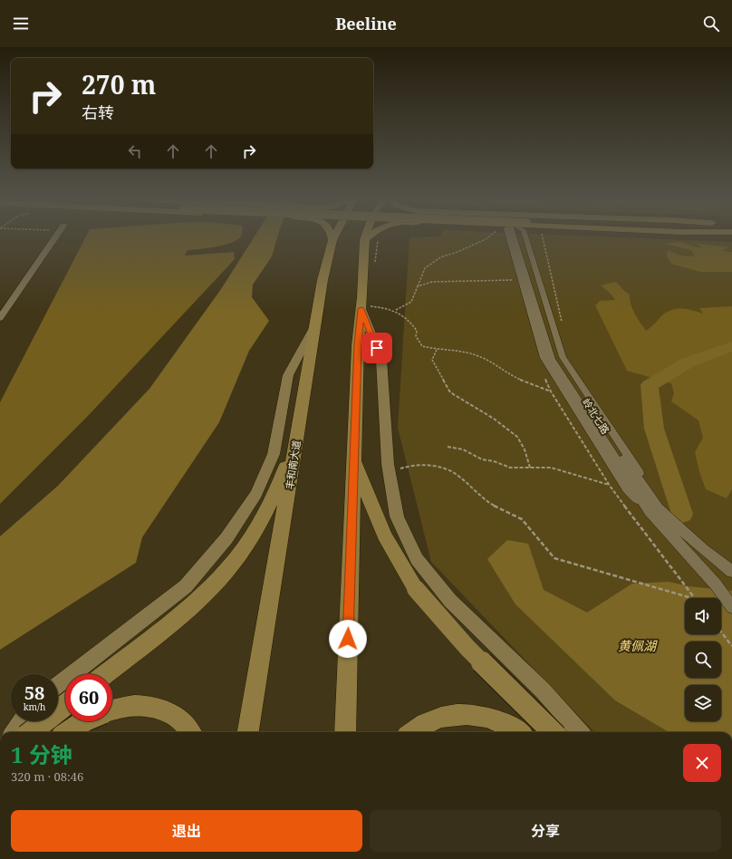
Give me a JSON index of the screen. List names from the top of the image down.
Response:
{
  "streets": {
    "main road": ["丰和南大道"],
    "street": ["岭北七路"]
  },
  "water": ["黄佩湖"],
  "page": {
    "header": "Beeline",
    "turn": ["270 m", "右转"],
    "speed": "58 km/h",
    "limit": "60",
    "heading": ["1 分钟", "320 m · 08:46"],
    "buttons": ["退出", "分享"]
  }
}
